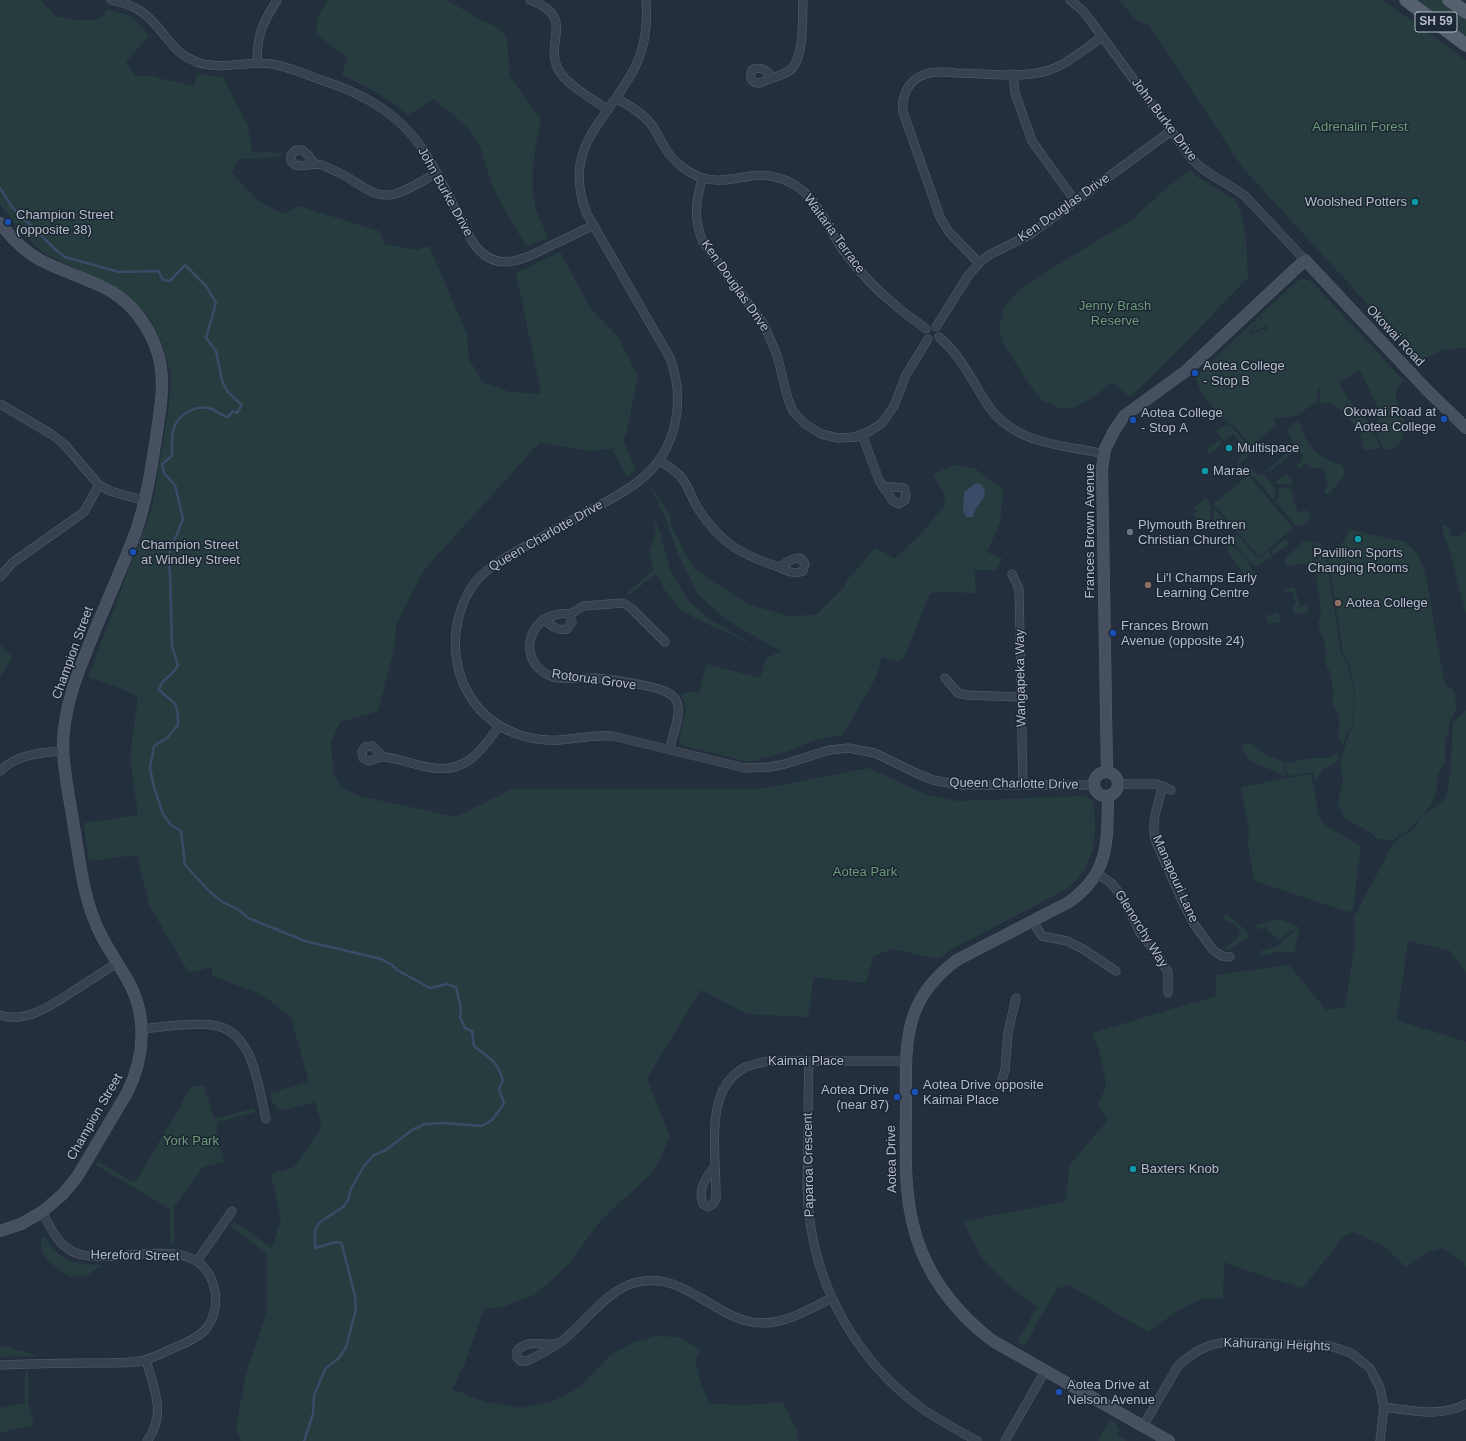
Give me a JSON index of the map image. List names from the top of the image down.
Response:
{
  "streets": {
    "main road": ["SH 59"],
    "street": [
      "John Burke Drive",
      "Ken Douglas Drive",
      "Waitaria Terrace",
      "Okowai Road",
      "Frances Brown Avenue",
      "Queen Charlotte Drive",
      "Champion Street",
      "Wangapeka Way",
      "Rotorua Grove",
      "Manapouri Lane",
      "Glenorchy Way",
      "Kaimai Place",
      "Aotea Drive",
      "Paparoa Crescent",
      "Hereford Street",
      "Kahurangi Heights"
    ]
  },
  "crossings": [
    ["John Burke Drive", "Ken Douglas Drive"],
    ["John Burke Drive", "Okowai Road"],
    ["John Burke Drive", "Frances Brown Avenue"],
    ["John Burke Drive", "Queen Charlotte Drive"],
    ["Ken Douglas Drive", "Waitaria Terrace"],
    ["Waitaria Terrace", "Queen Charlotte Drive"],
    ["Okowai Road", "Frances Brown Avenue"],
    ["Frances Brown Avenue", "Queen Charlotte Drive"],
    ["Frances Brown Avenue", "Aotea Drive"],
    ["Queen Charlotte Drive", "Wangapeka Way"],
    ["Queen Charlotte Drive", "Rotorua Grove"],
    ["Queen Charlotte Drive", "Aotea Drive"],
    ["Champion Street", "Hereford Street"],
    ["Glenorchy Way", "Aotea Drive"],
    ["Kaimai Place", "Aotea Drive"],
    ["Kaimai Place", "Paparoa Crescent"],
    ["Aotea Drive", "Kahurangi Heights"]
  ],
  "parks": [
    "Adrenalin Forest",
    "Jenny Brash Reserve",
    "Aotea Park",
    "York Park"
  ],
  "places": [
    "Woolshed Potters",
    "Champion Street (opposite 38)",
    "Aotea College - Stop B",
    "Okowai Road at Aotea College",
    "Aotea College - Stop A",
    "Multispace",
    "Marae",
    "Plymouth Brethren Christian Church",
    "Pavillion Sports Changing Rooms",
    "Champion Street at Windley Street",
    "Li'l Champs Early Learning Centre",
    "Aotea College",
    "Frances Brown Avenue (opposite 24)",
    "Aotea Drive opposite Kaimai Place",
    "Aotea Drive (near 87)",
    "Baxters Knob",
    "Aotea Drive at Nelson Avenue"
  ]
}
